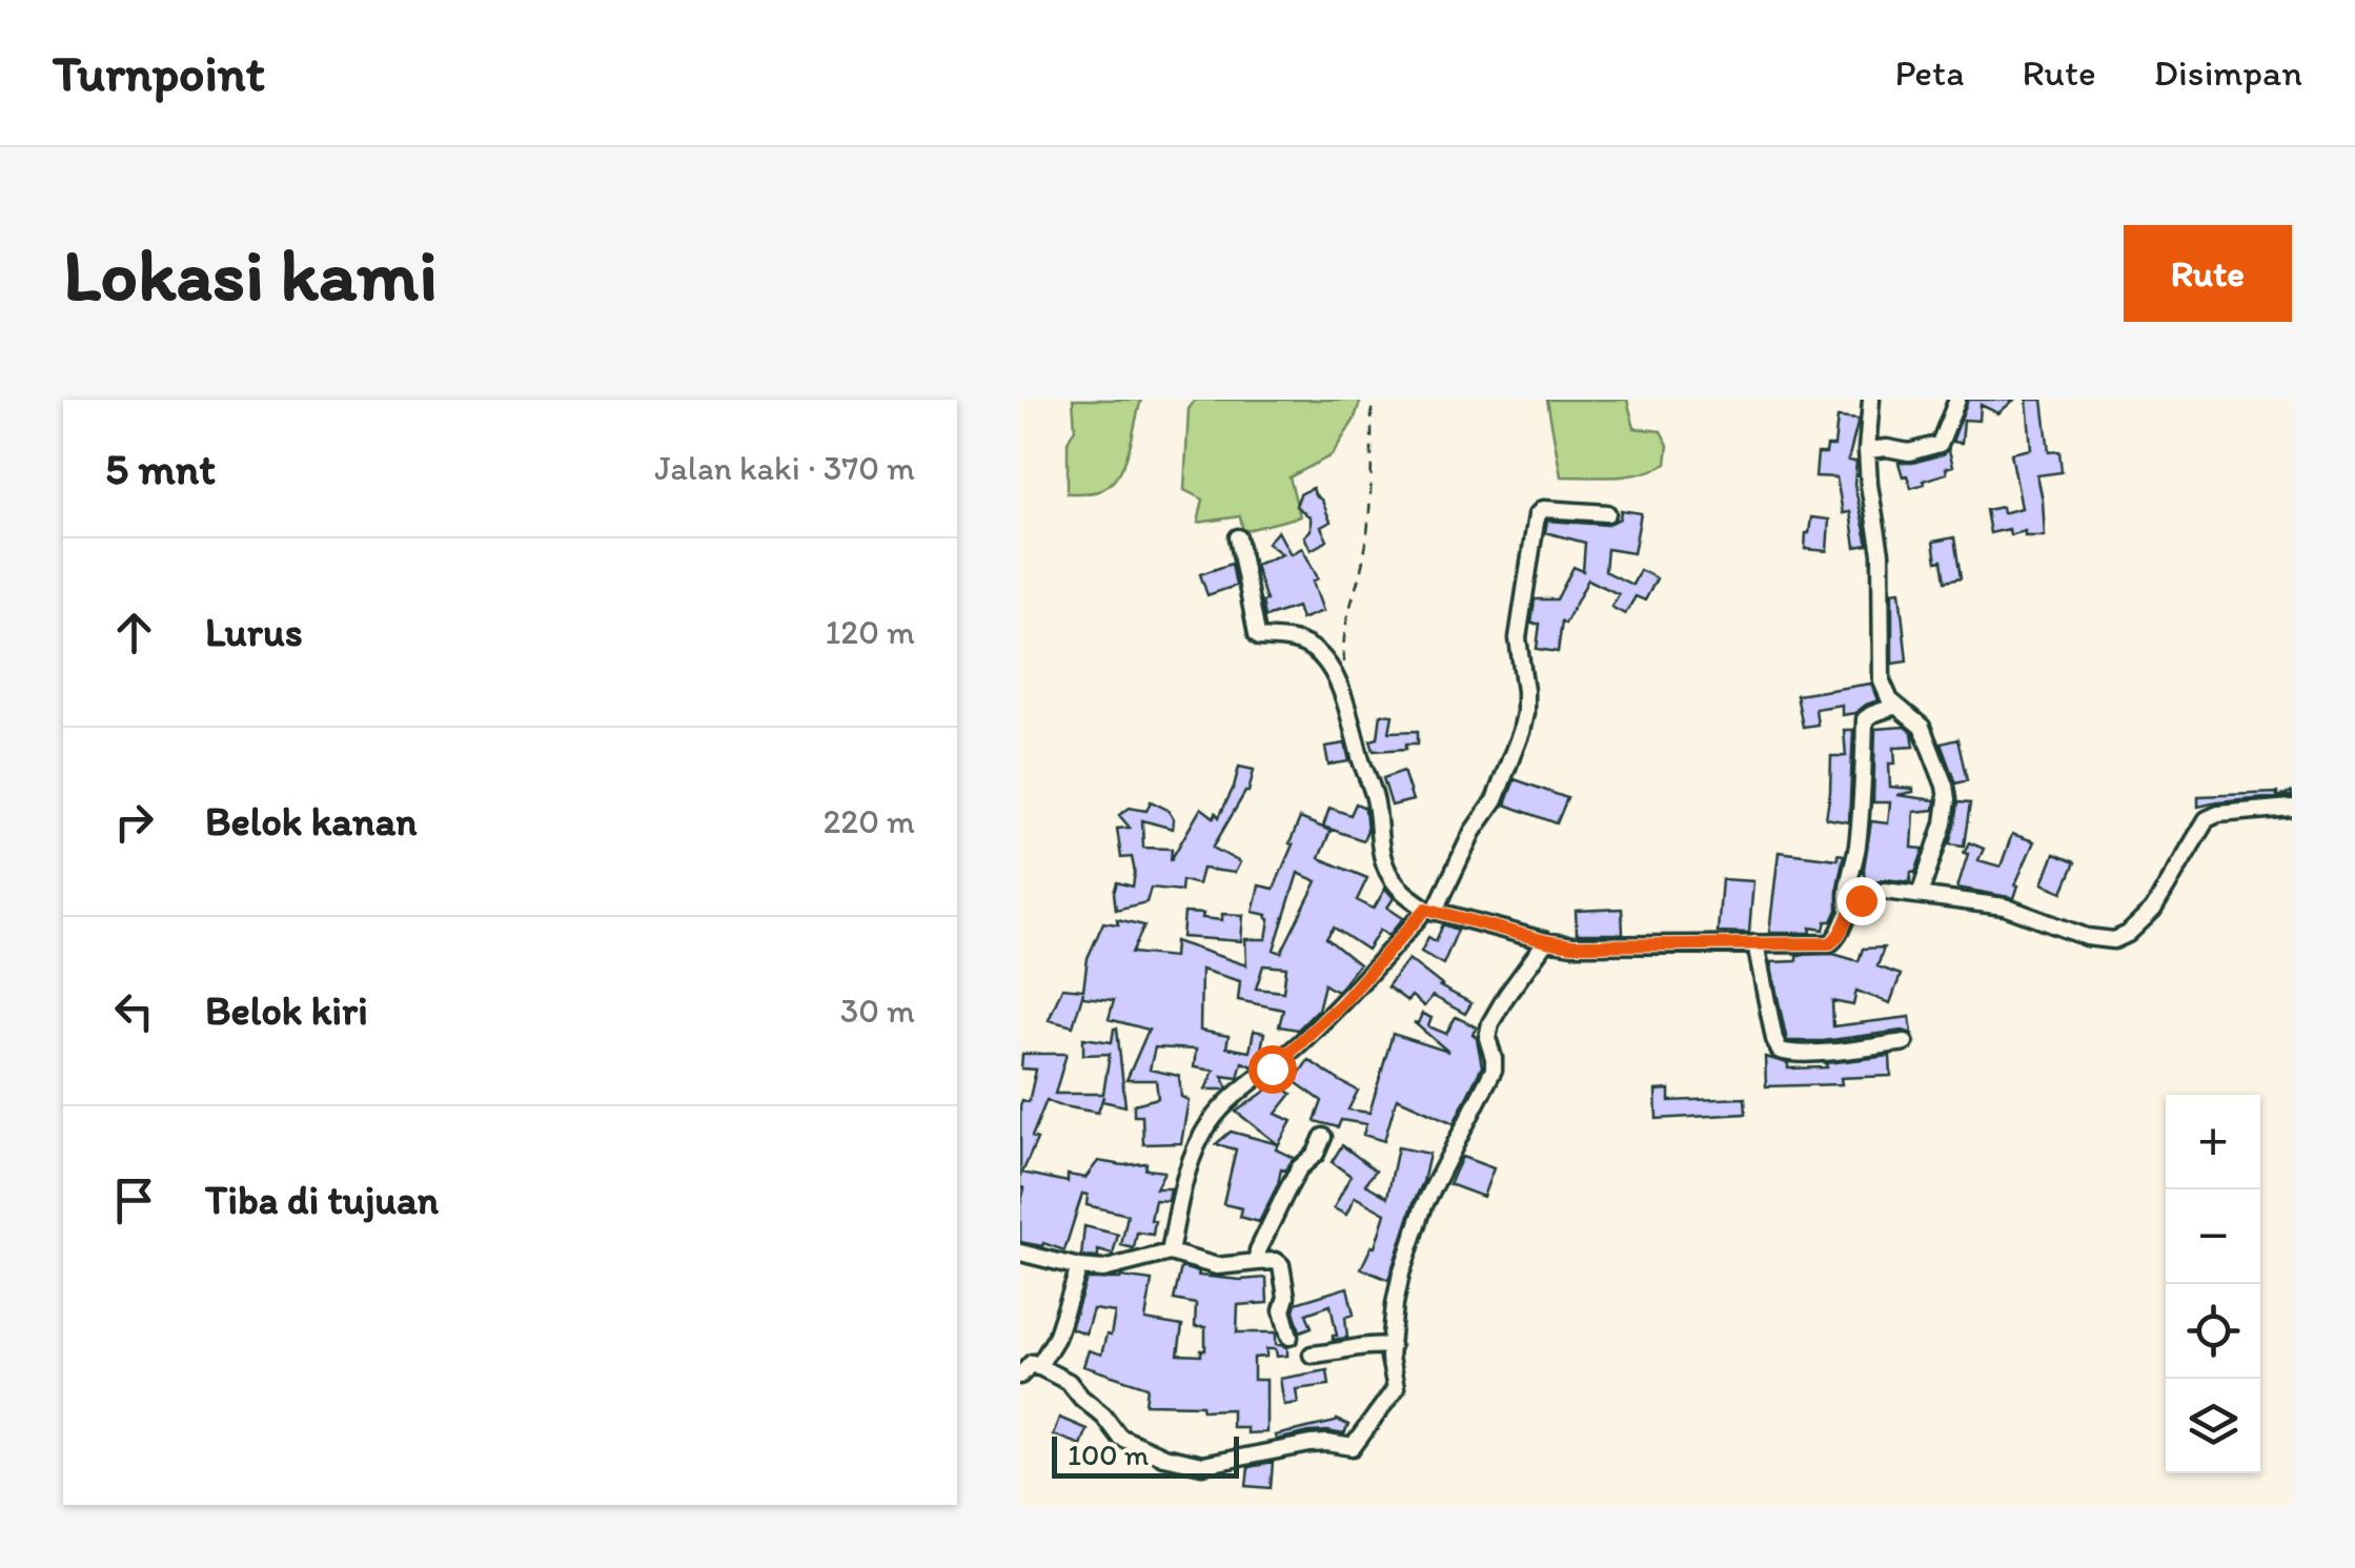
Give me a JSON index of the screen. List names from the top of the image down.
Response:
{
  "scale_bar": "100 m",
  "page": {
    "header": "Turnpoint",
    "nav": ["Peta", "Rute", "Disimpan"],
    "buttons": "Rute",
    "title": "Lokasi kami",
    "heading": ["5 mnt", "Jalan kaki · 370 m"],
    "list": [
      ["Lurus", "120 m"],
      ["Belok kanan", "220 m"],
      ["Belok kiri", "30 m"],
      "Tiba di tujuan"
    ],
    "map_buttons": ["+", "−"],
    "scale": "100 m"
  }
}
